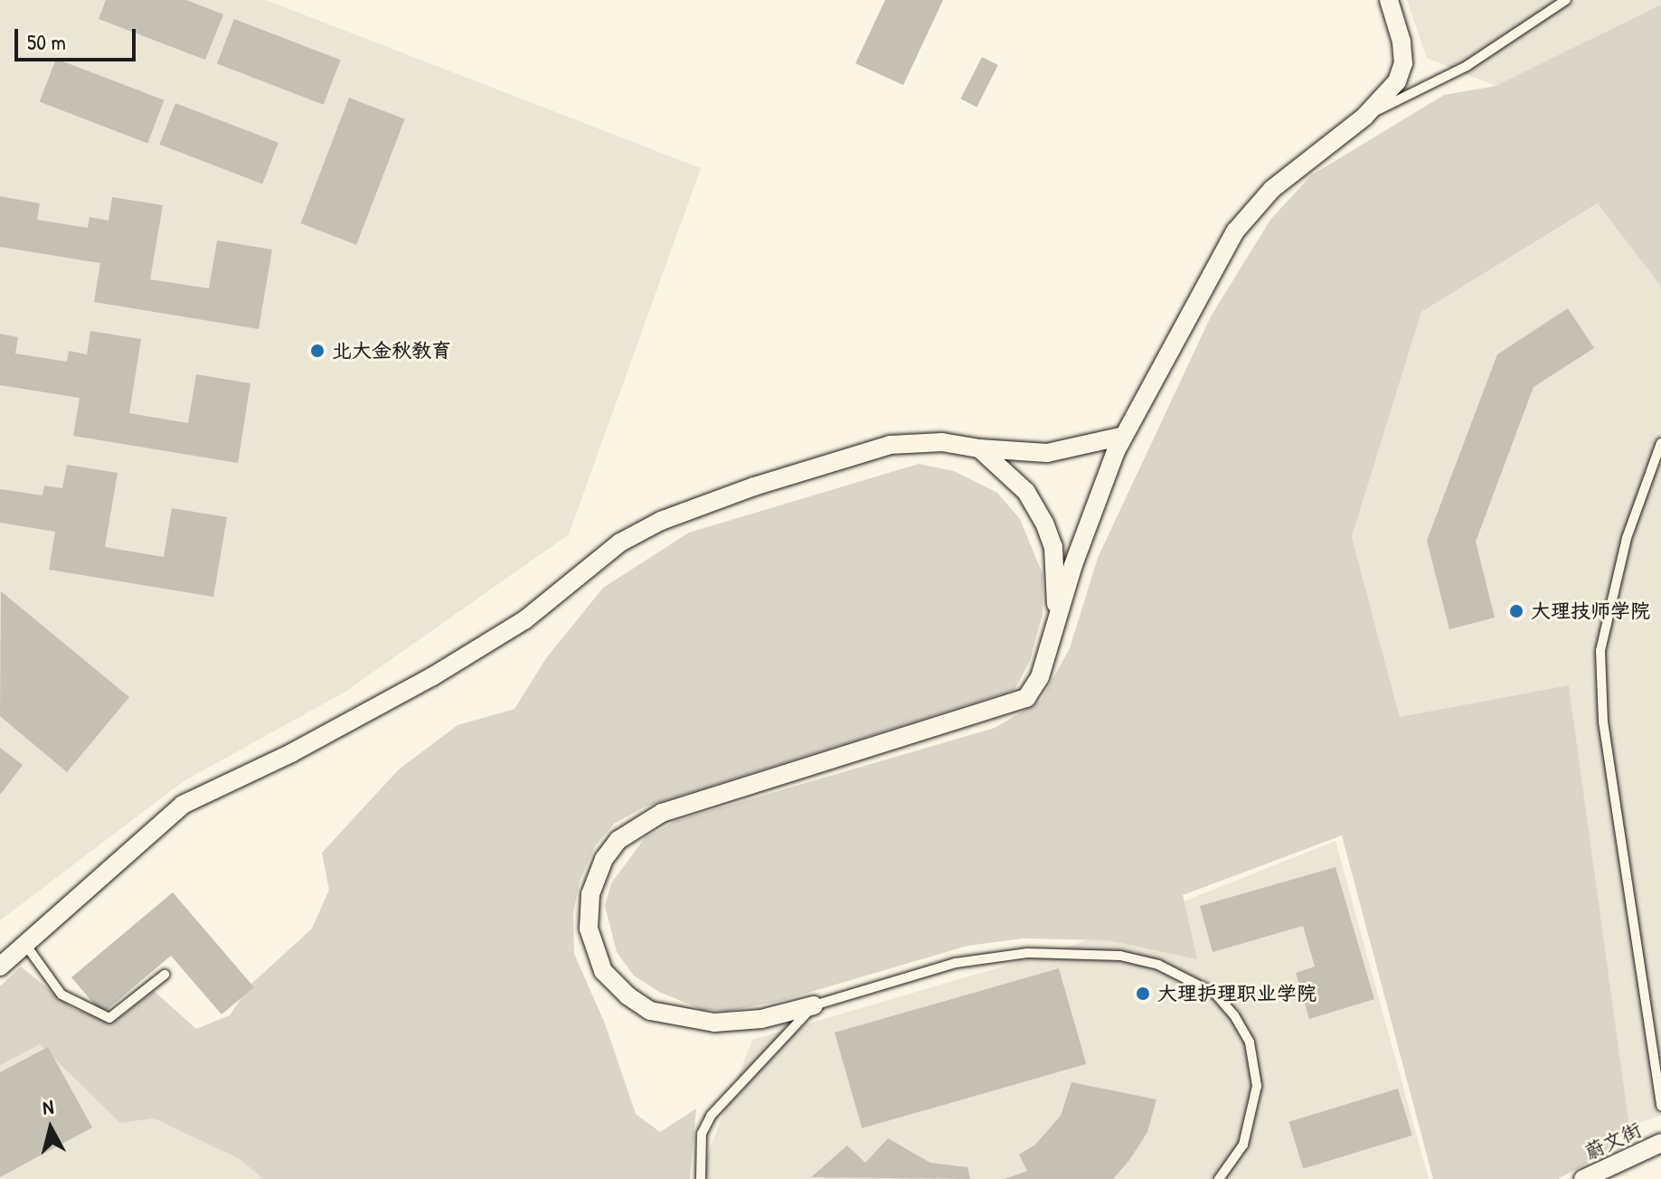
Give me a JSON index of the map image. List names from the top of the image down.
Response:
{
  "streets": {
    "street": ["蔚文街"]
  },
  "places": ["北大金秋教育", "大理技师学院", "大理护理职业学院"],
  "scale_bar": "50 m",
  "north": "top"
}
